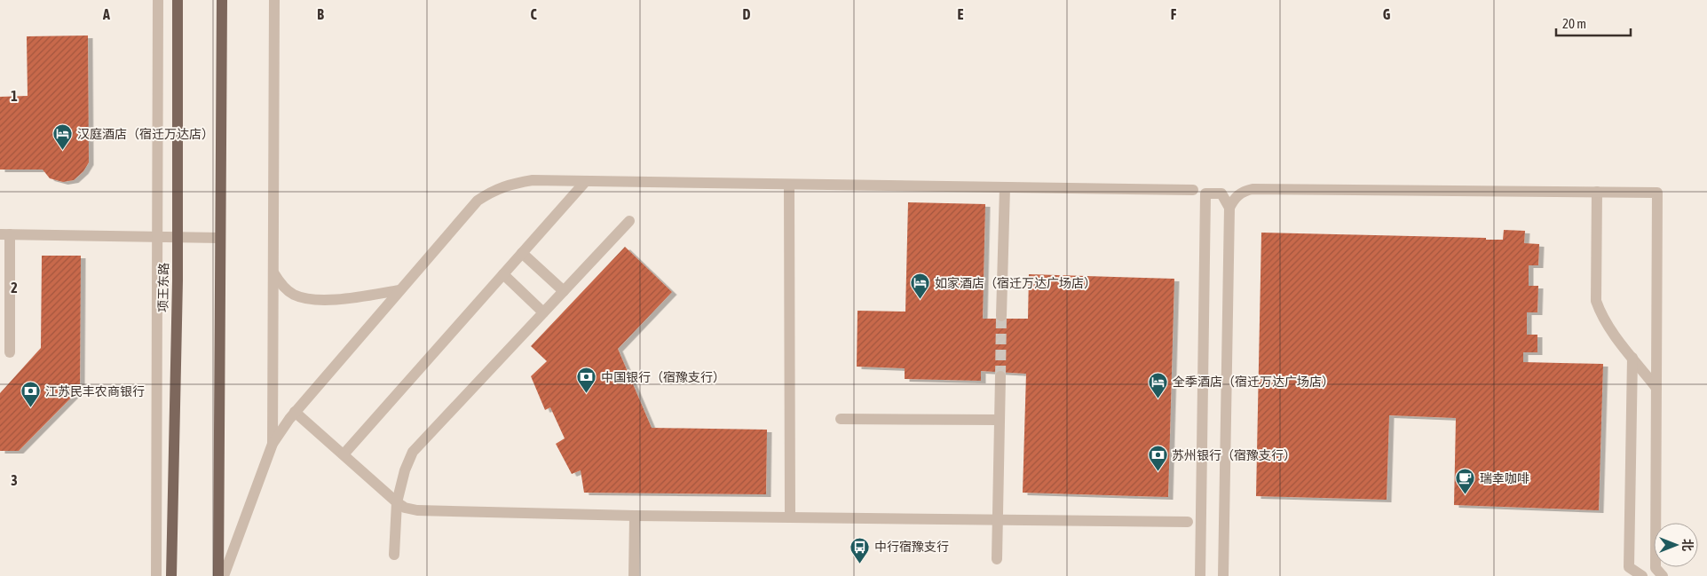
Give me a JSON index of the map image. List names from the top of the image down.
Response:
{
  "streets": {
    "main road": ["项王东路"]
  },
  "places": {
    "hotel": ["汉庭酒店（宿迁万达店）", "如家酒店（宿迁万达广场店）", "全季酒店（宿迁万达广场店）"],
    "bank": ["中国银行（宿豫支行）", "江苏民丰农商银行", "苏州银行（宿豫支行）"],
    "cafe": ["瑞幸咖啡"],
    "bus stop": ["中行宿豫支行"]
  },
  "scale_bar": "20 m",
  "north": "right",
  "grid": {
    "columns": [
      "A",
      "B",
      "C",
      "D",
      "E",
      "F",
      "G"
    ],
    "rows": ["1", "2", "3"]
  }
}
